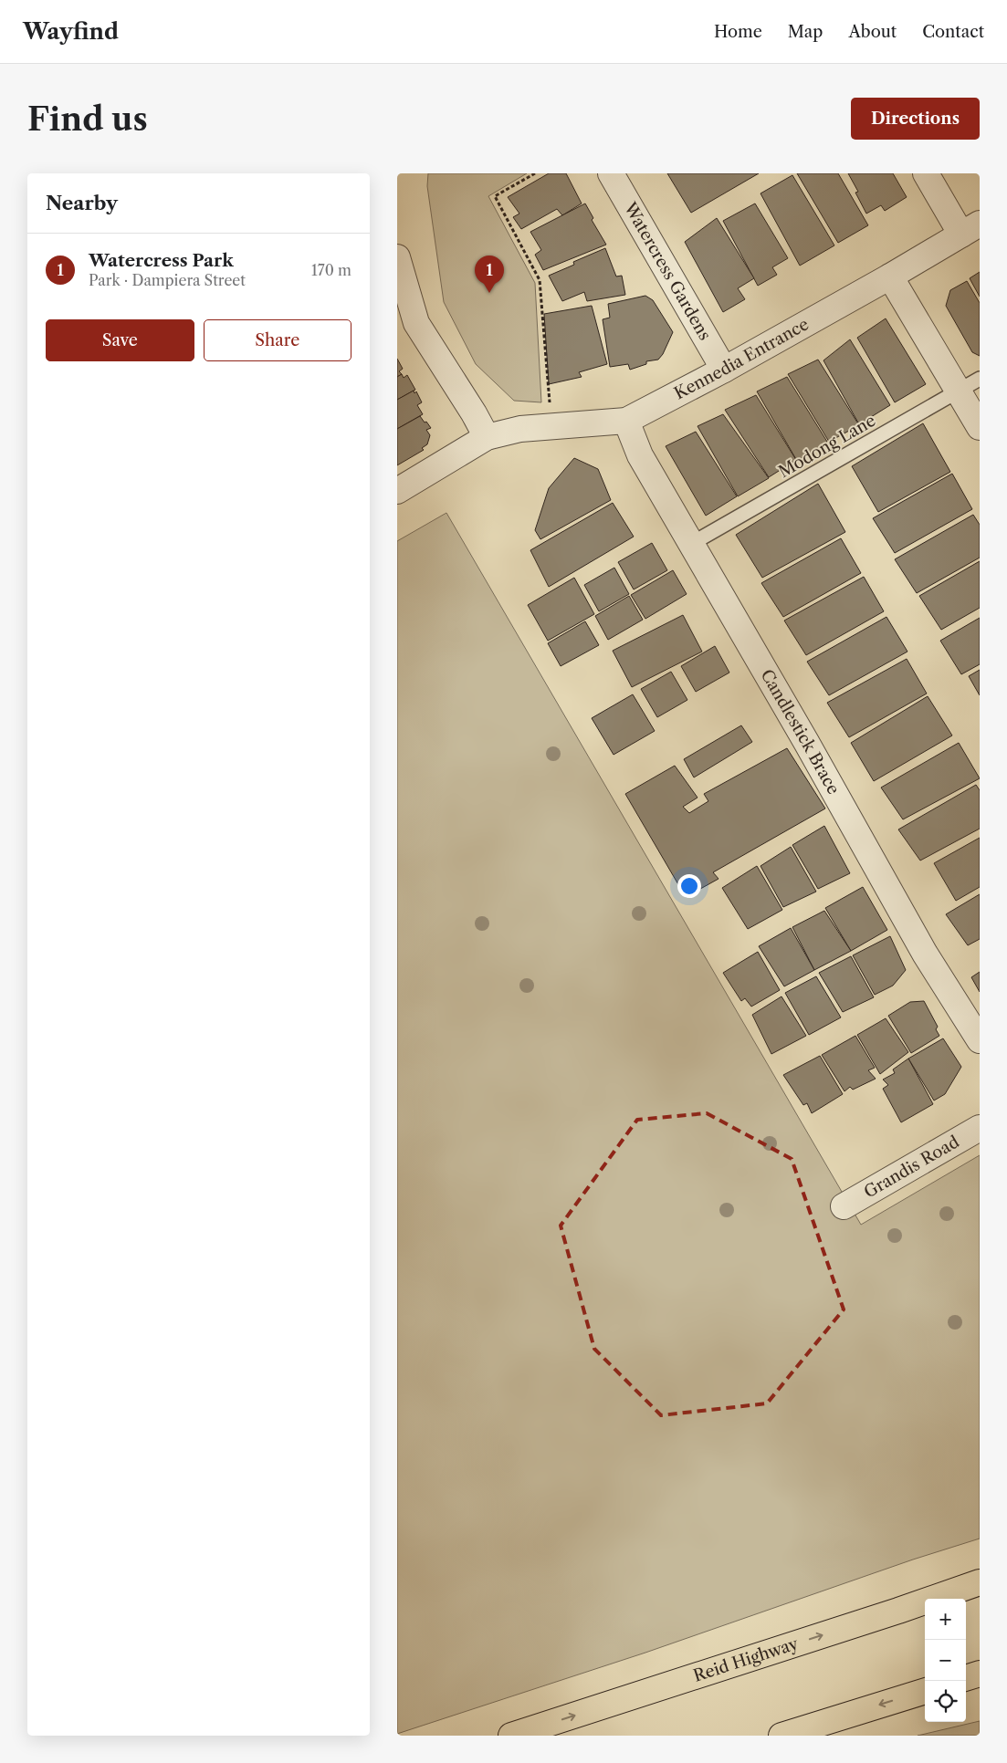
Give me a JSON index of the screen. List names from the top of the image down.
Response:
{
  "streets": {
    "highway": ["Reid Highway"],
    "street": [
      "Watercress Gardens",
      "Kennedia Entrance",
      "Candlestick Brace",
      "Grandis Road"
    ],
    "lane": ["Modong Lane"]
  },
  "crossings": [
    ["Watercress Gardens", "Kennedia Entrance"],
    ["Kennedia Entrance", "Candlestick Brace"],
    ["Modong Lane", "Candlestick Brace"]
  ],
  "page": {
    "header": "Wayfind",
    "nav": [
      "Home",
      "Map",
      "About",
      "Contact"
    ],
    "buttons": [
      "Directions",
      ["Save", "Share"]
    ],
    "title": "Find us",
    "heading": "Nearby",
    "list": [
      {
        "mark": "1",
        "name": "Watercress Park",
        "note": "Park · Dampiera Street",
        "value": "170 m"
      }
    ],
    "pins": "1",
    "map_buttons": ["+", "−"]
  }
}
